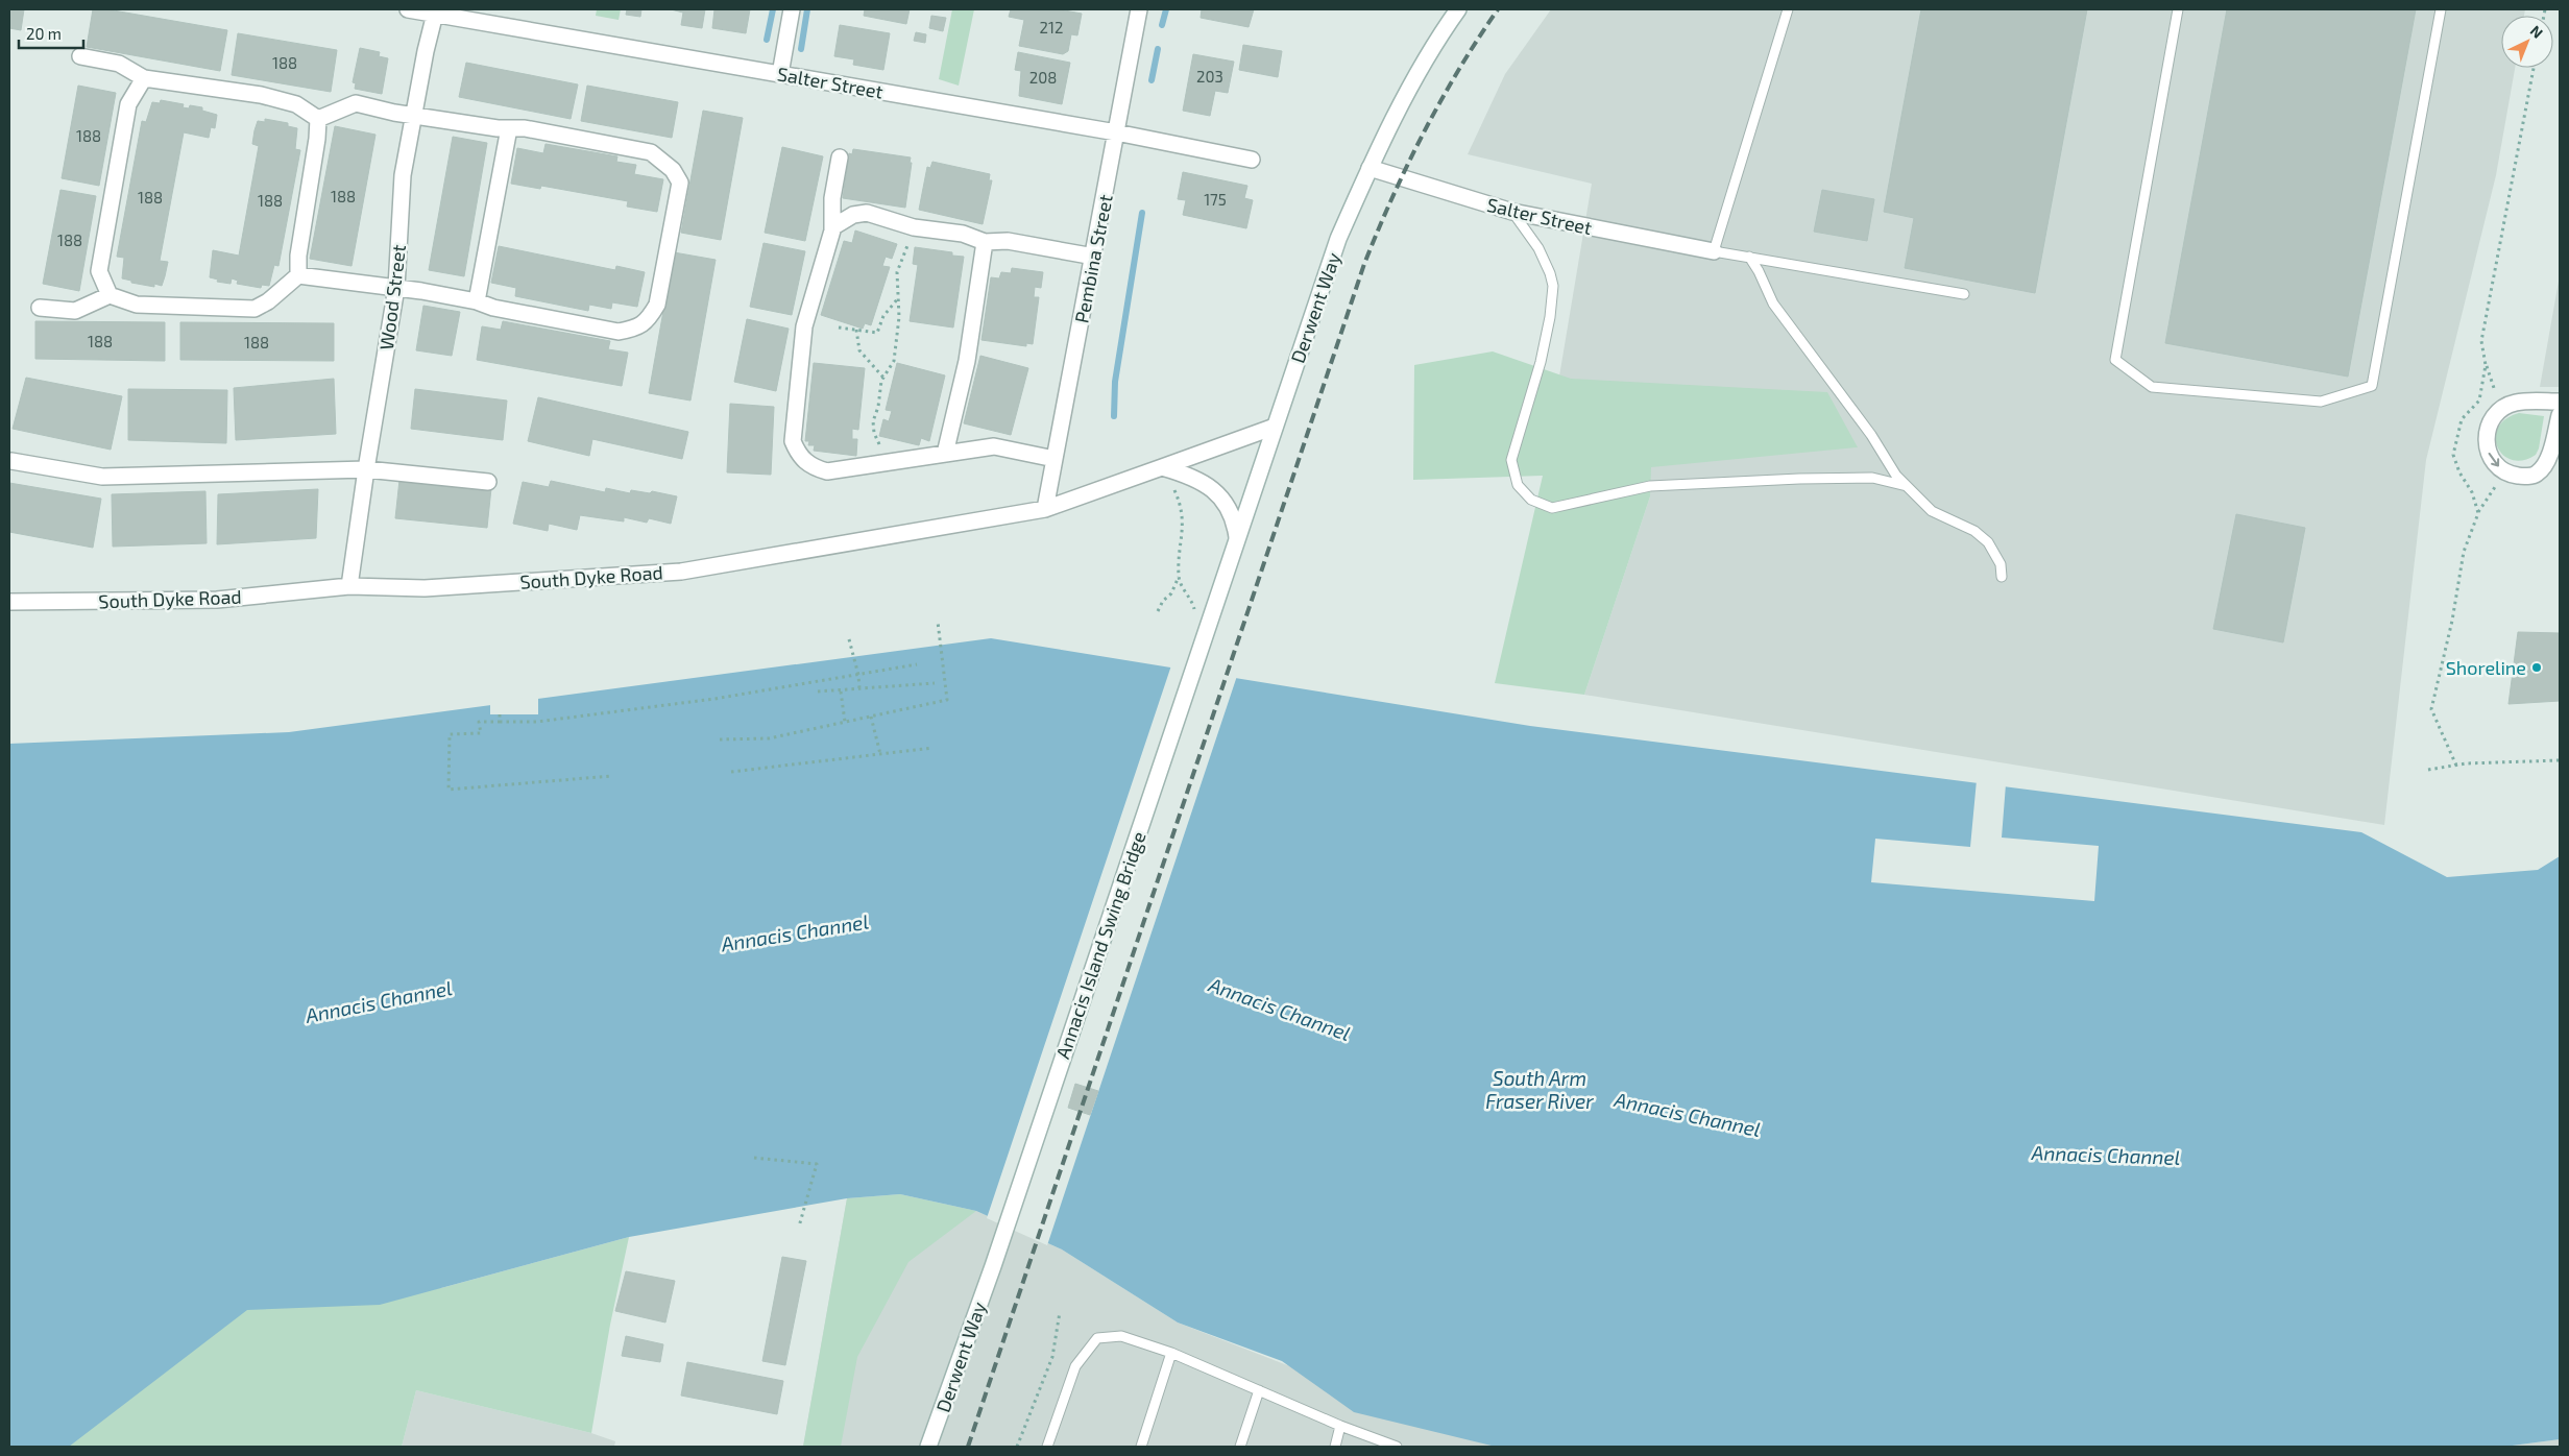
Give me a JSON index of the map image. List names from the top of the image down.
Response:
{
  "streets": {
    "street": [
      "Salter Street",
      "Pembina Street",
      "Wood Street",
      "Derwent Way",
      "South Dyke Road",
      "Annacis Island Swing Bridge"
    ]
  },
  "crossings": [
    ["Salter Street", "Pembina Street"],
    ["Salter Street", "Wood Street"],
    ["Salter Street", "Derwent Way"],
    ["Pembina Street", "South Dyke Road"],
    ["Wood Street", "South Dyke Road"],
    ["Derwent Way", "South Dyke Road"],
    ["Derwent Way", "Annacis Island Swing Bridge"]
  ],
  "water": ["Annacis Channel", "South Arm Fraser River"],
  "places": ["Shoreline"],
  "house_numbers": [
    "212",
    "188",
    "203",
    "208",
    "188",
    "188",
    "188",
    "175",
    "188",
    "188",
    "188",
    "188"
  ],
  "scale_bar": "20 m",
  "north": "top right"
}
